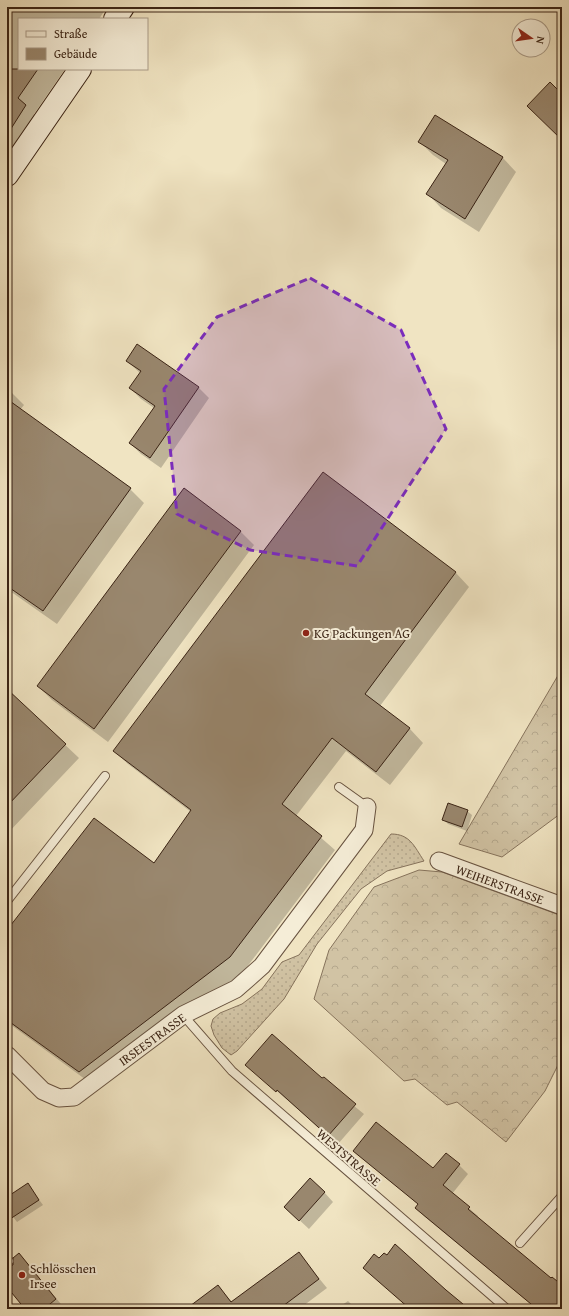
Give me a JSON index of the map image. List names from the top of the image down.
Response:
{
  "streets": {
    "street": ["WEIHERSTRASSE", "IRSEESTRASSE"],
    "lane": ["WESTSTRASSE"]
  },
  "crossings": [
    ["IRSEESTRASSE", "WESTSTRASSE"]
  ],
  "places": ["KG Packungen AG", "Schlösschen Irsee"],
  "legend": ["Straße", "Gebäude"],
  "north": "right"
}
